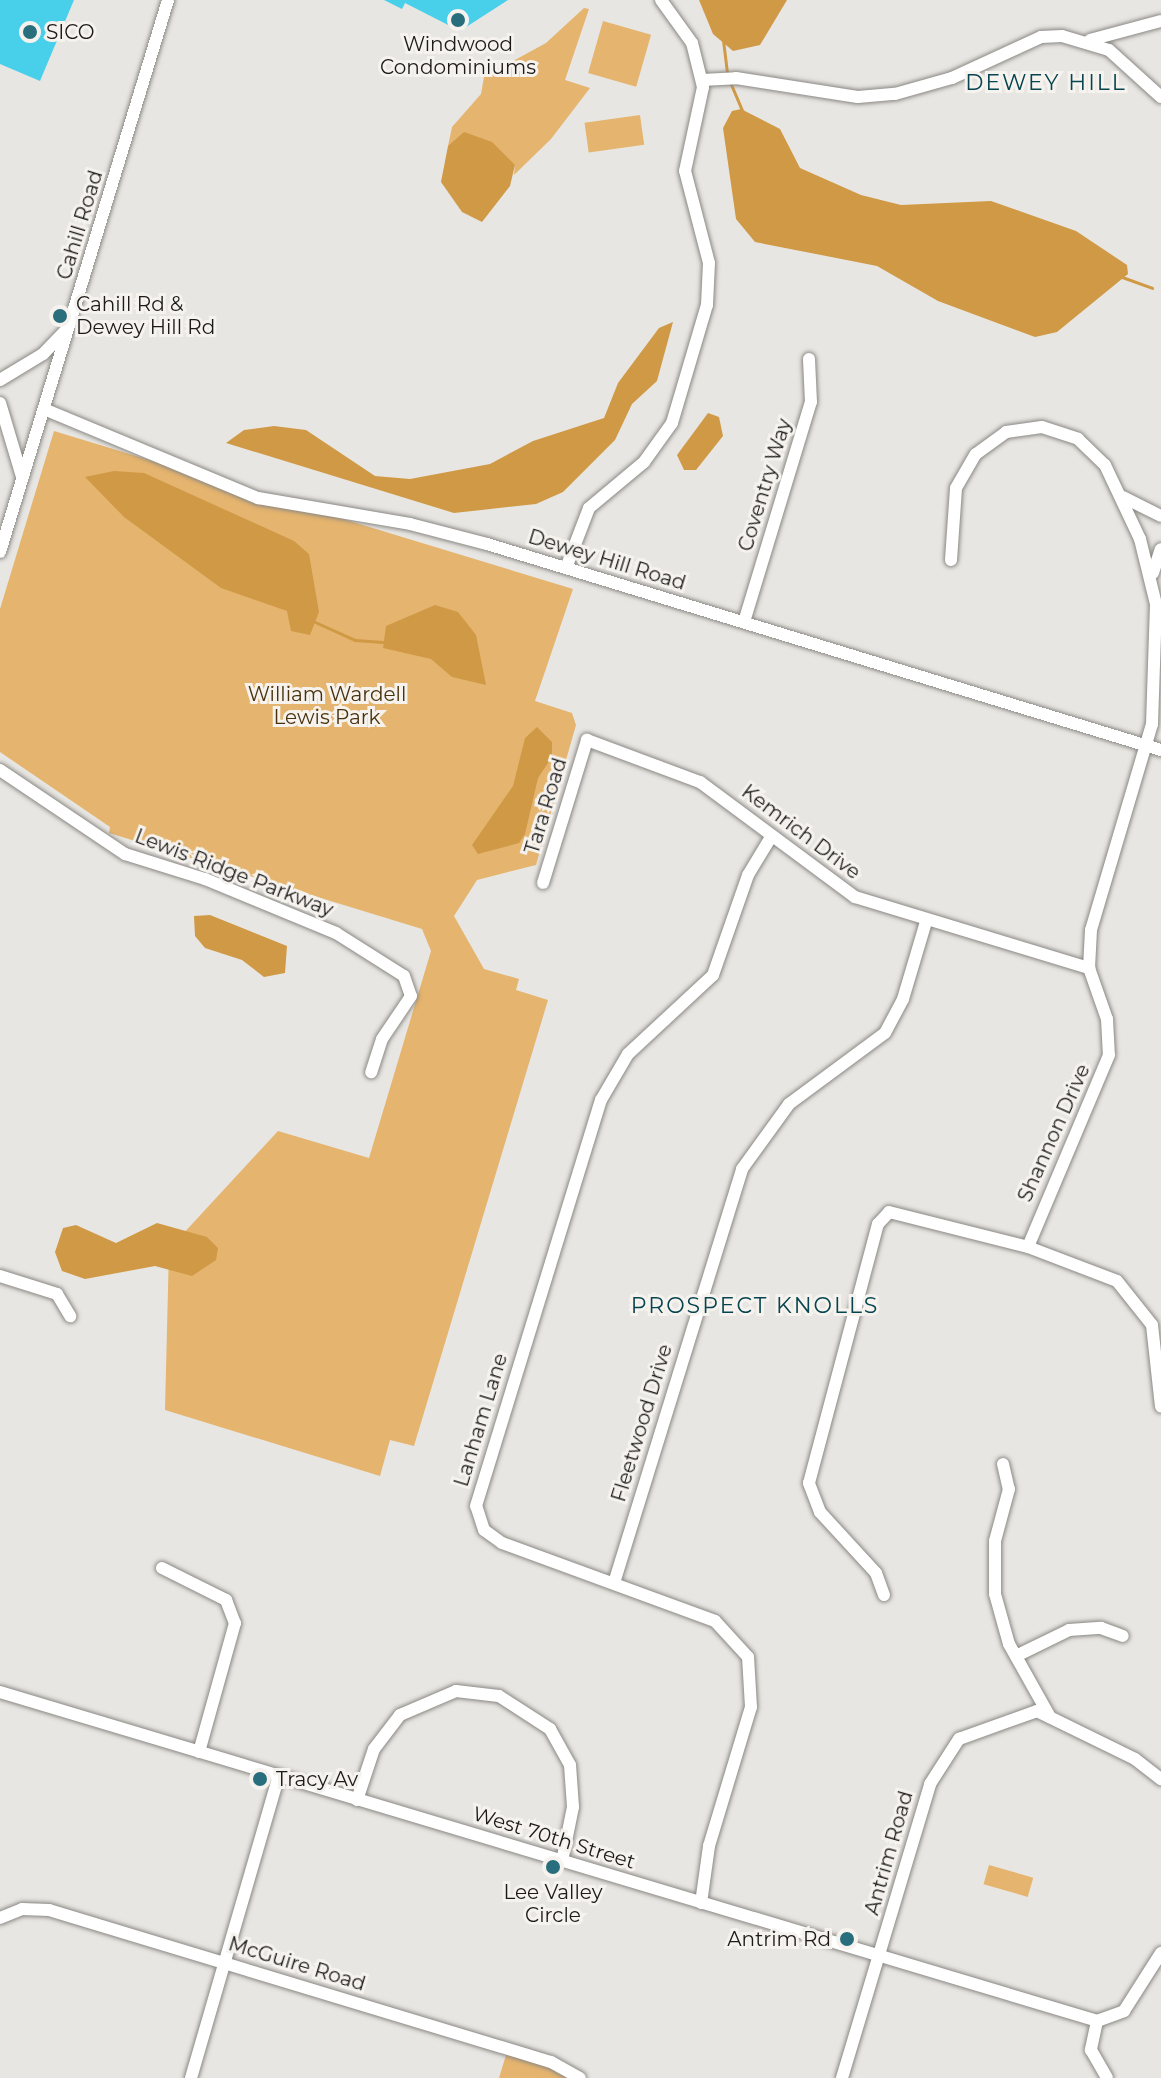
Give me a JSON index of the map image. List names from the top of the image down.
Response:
{
  "streets": {
    "street": [
      "Cahill Road",
      "Coventry Way",
      "Dewey Hill Road",
      "Tara Road",
      "Kemrich Drive",
      "Lewis Ridge Parkway",
      "Shannon Drive",
      "Lanham Lane",
      "Fleetwood Drive",
      "West 70th Street",
      "Antrim Road",
      "McGuire Road"
    ]
  },
  "crossings": [
    ["Cahill Road", "Dewey Hill Road"],
    ["Coventry Way", "Dewey Hill Road"],
    ["Dewey Hill Road", "Shannon Drive"],
    ["Tara Road", "Kemrich Drive"],
    ["Kemrich Drive", "Shannon Drive"],
    ["Kemrich Drive", "Lanham Lane"],
    ["Kemrich Drive", "Fleetwood Drive"],
    ["Lanham Lane", "Fleetwood Drive"],
    ["Lanham Lane", "West 70th Street"],
    ["West 70th Street", "Antrim Road"]
  ],
  "districts": ["DEWEY HILL", "PROSPECT KNOLLS"],
  "parks": ["William Wardell Lewis Park"],
  "places": [
    "Windwood Condominiums",
    "SICO",
    "Cahill Rd & Dewey Hill Rd",
    "Tracy Av",
    "Lee Valley Circle",
    "Antrim Rd"
  ]
}
